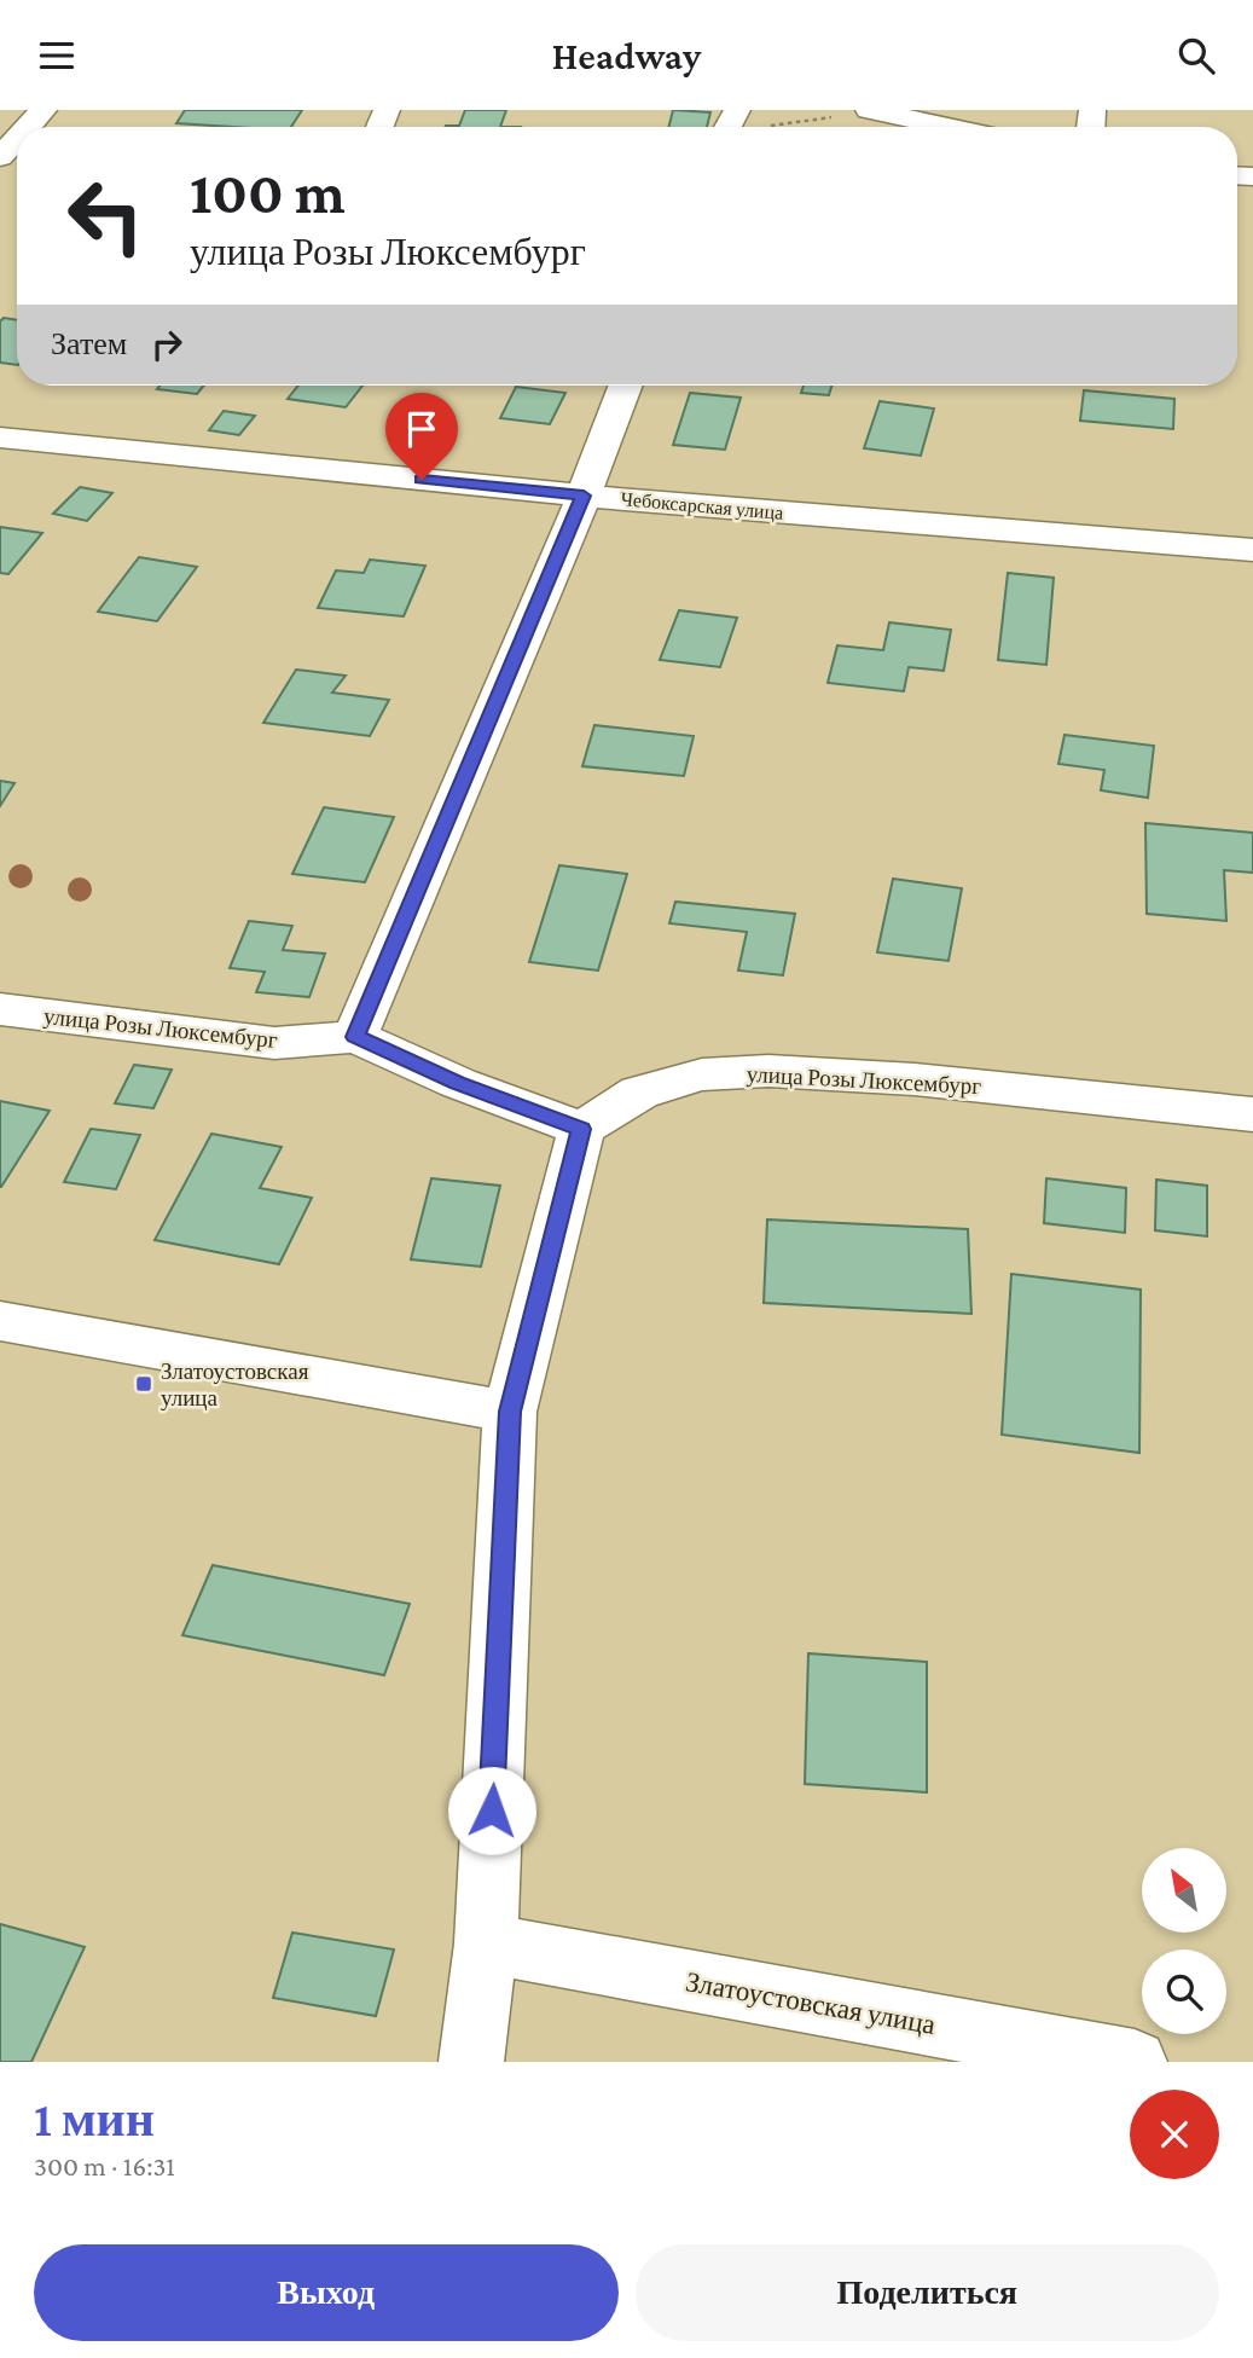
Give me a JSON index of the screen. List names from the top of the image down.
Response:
{
  "streets": {
    "street": ["Чебоксарская улица", "улица Розы Люксембург", "Златоустовская улица"]
  },
  "places": {
    "transit": ["Златоустовская улица"]
  },
  "north": "top left",
  "page": {
    "header": "Headway",
    "turn": ["100 m", "улица Розы Люксембург"],
    "then": "Затем",
    "heading": ["1 мин", "300 m · 16:31"],
    "buttons": ["Выход", "Поделиться"]
  }
}
